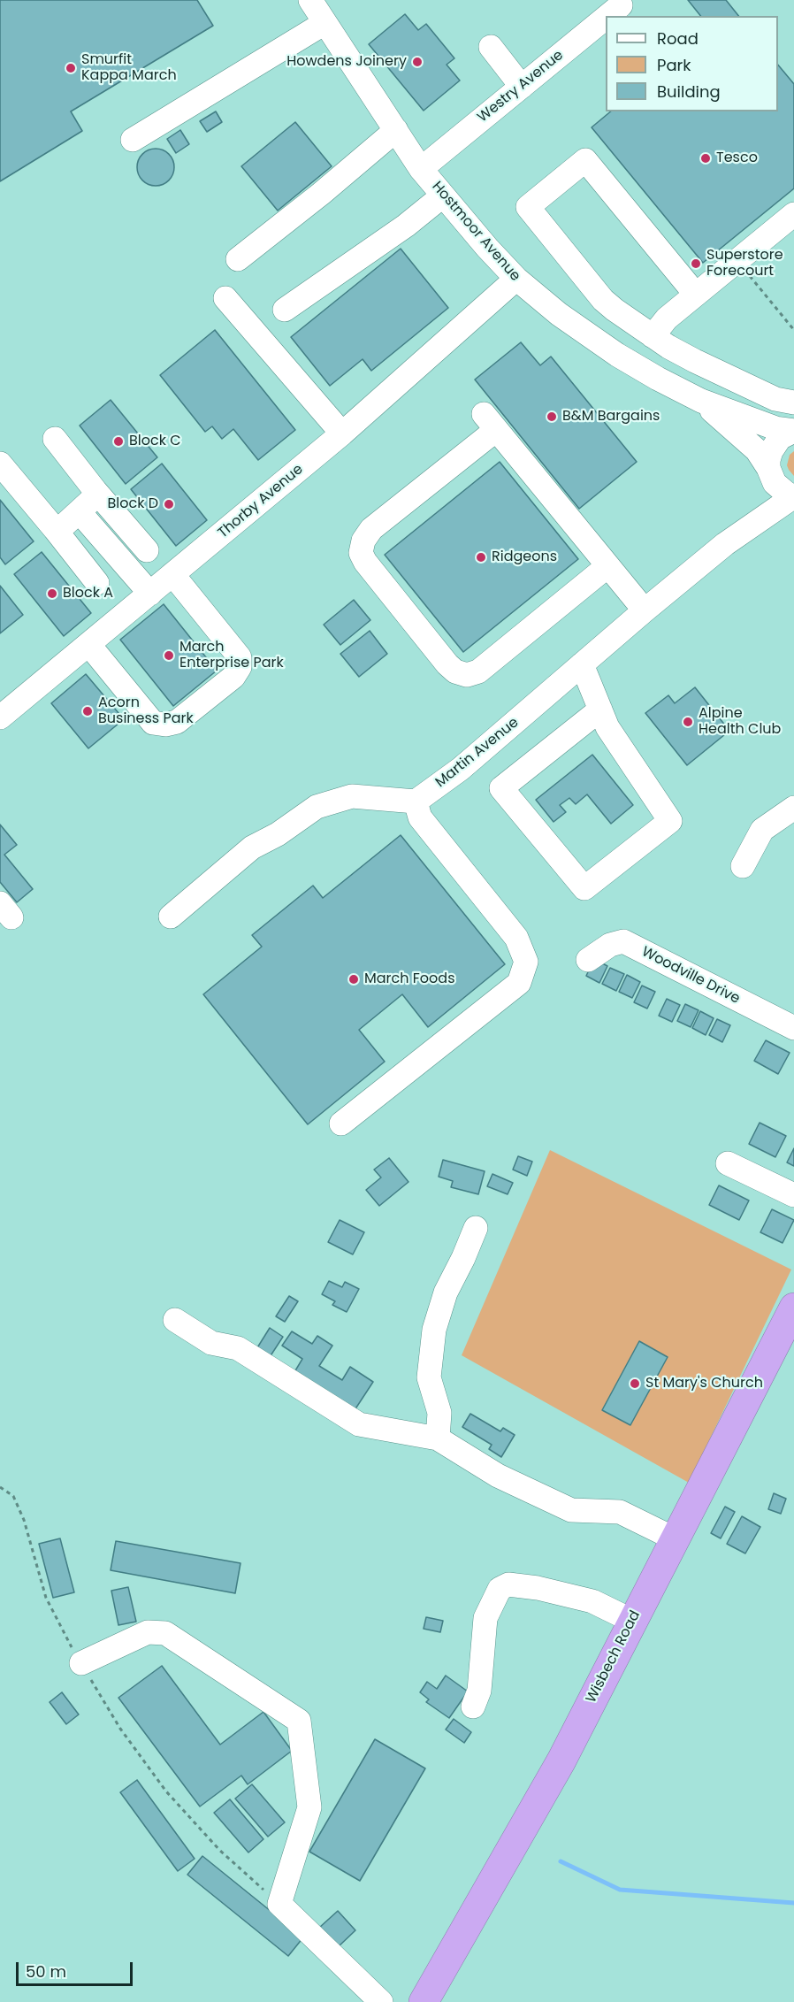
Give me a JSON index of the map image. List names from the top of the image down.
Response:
{
  "streets": {
    "highway": ["Wisbech Road"],
    "street": [
      "Westry Avenue",
      "Hostmoor Avenue",
      "Thorby Avenue",
      "Martin Avenue",
      "Woodville Drive"
    ]
  },
  "crossings": [
    ["Westry Avenue", "Hostmoor Avenue"],
    ["Hostmoor Avenue", "Thorby Avenue"],
    ["Hostmoor Avenue", "Martin Avenue"]
  ],
  "places": [
    "Howdens Joinery",
    "Smurfit Kappa March",
    "Tesco",
    "Superstore Forecourt",
    "B&M Bargains",
    "Block C",
    "Block D",
    "Ridgeons",
    "Block A",
    "March Enterprise Park",
    "Acorn Business Park",
    "Alpine Health Club",
    "March Foods",
    "St Mary's Church"
  ],
  "legend": ["Road", "Park", "Building"],
  "scale_bar": "50 m"
}
